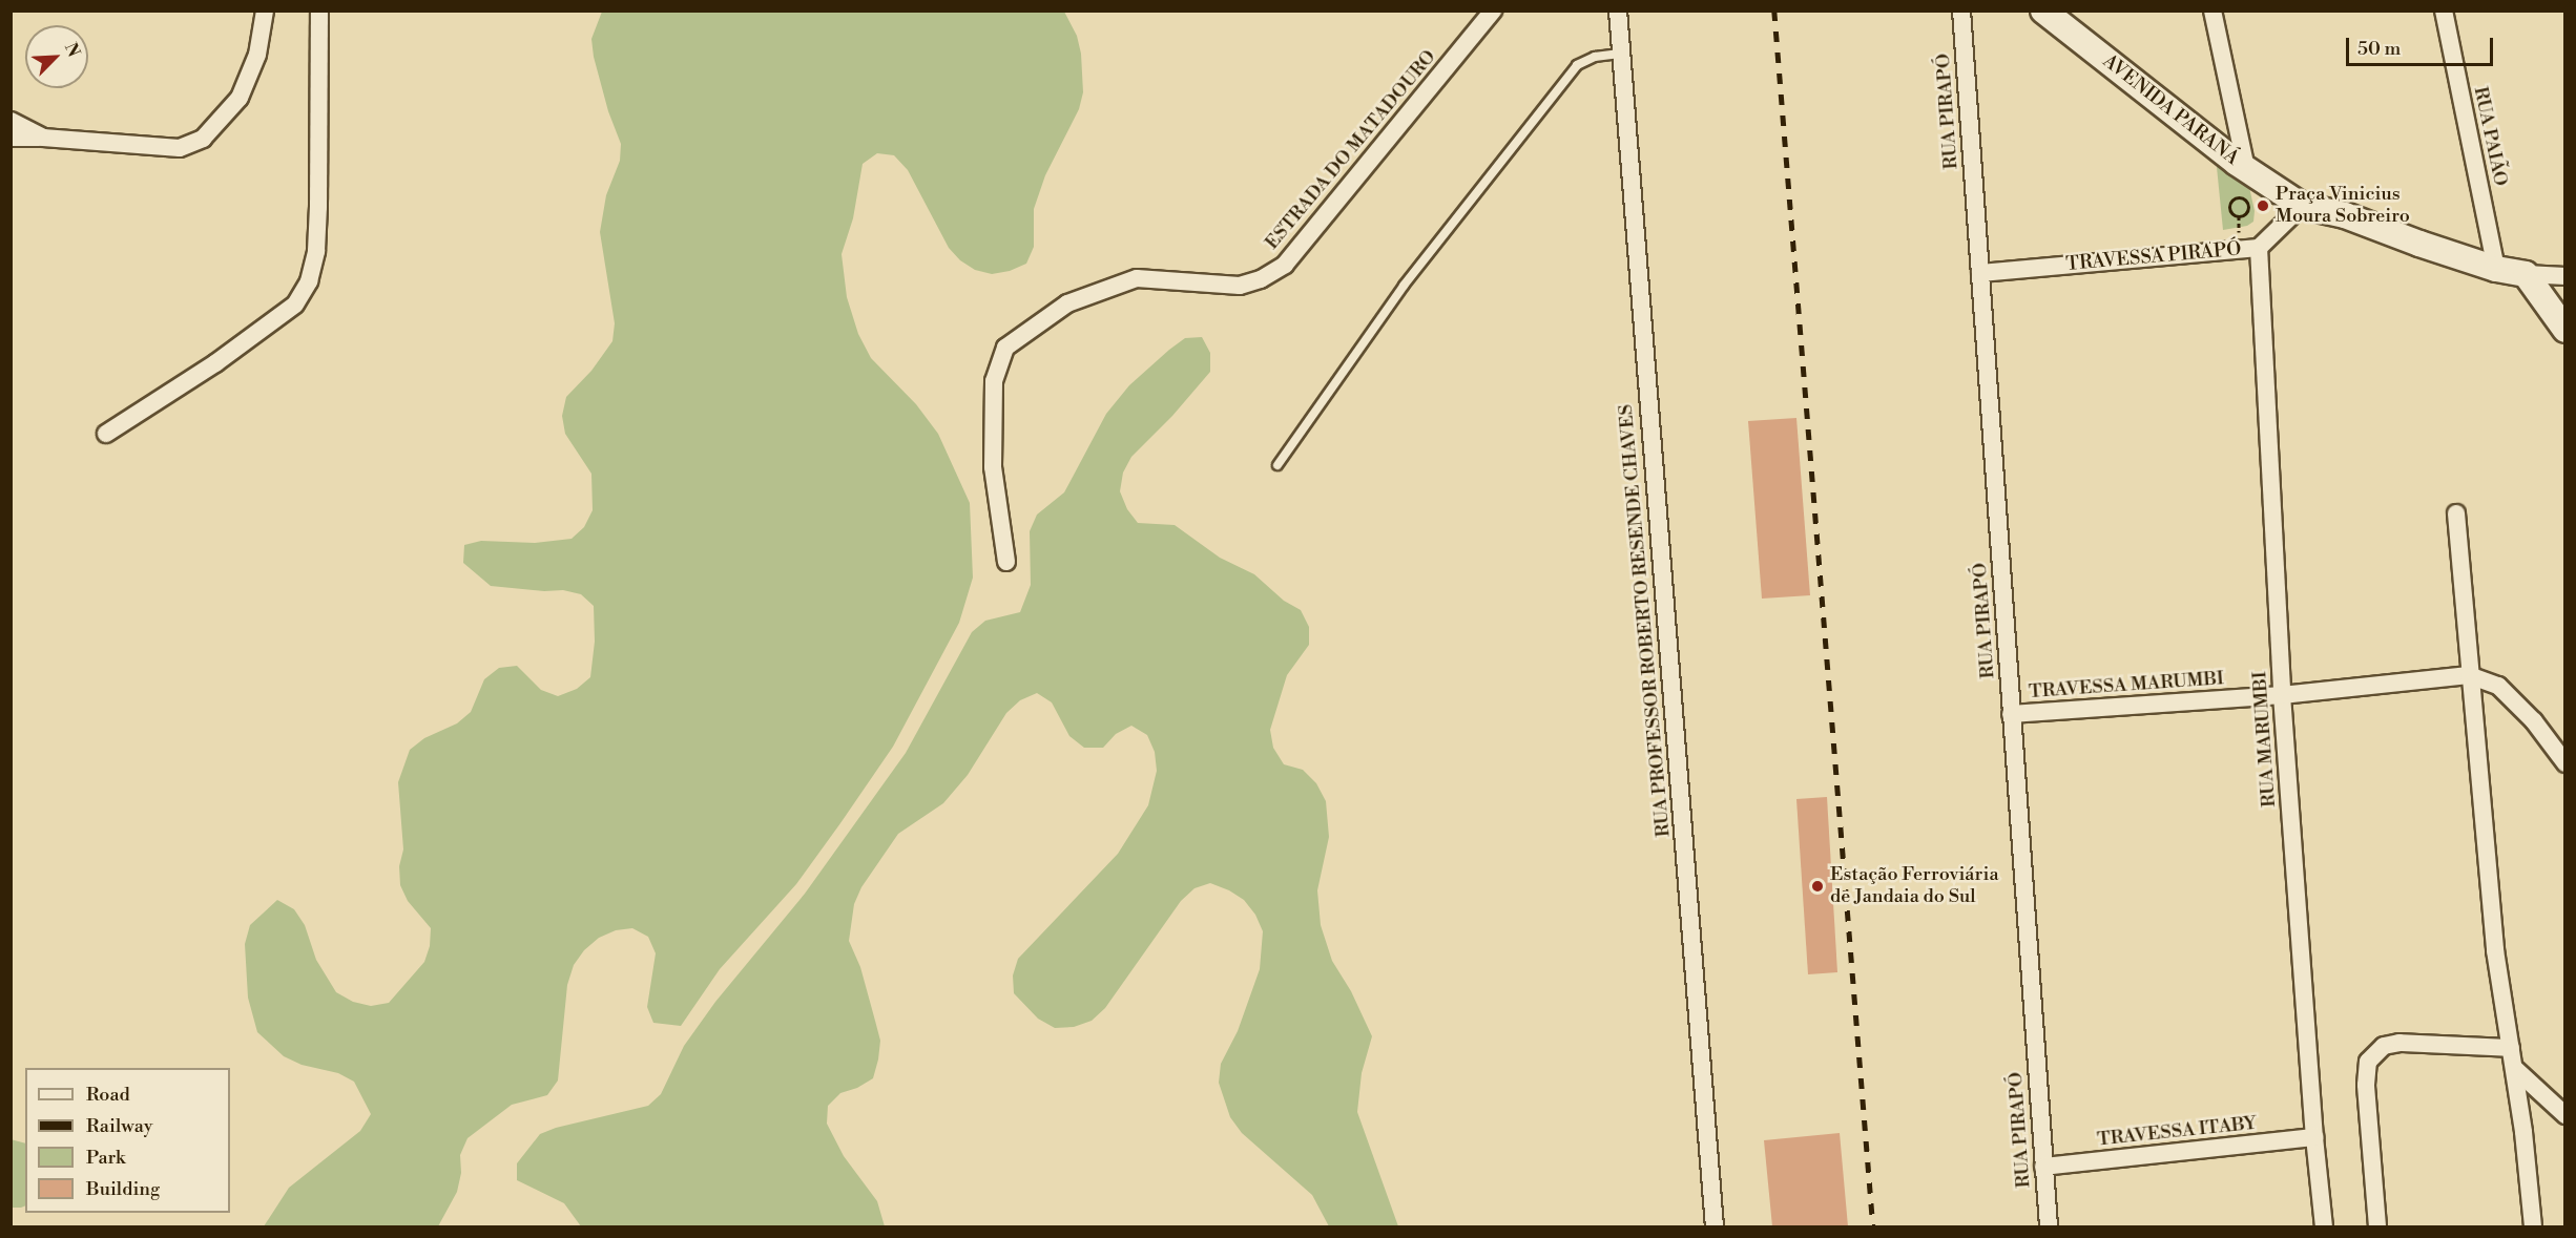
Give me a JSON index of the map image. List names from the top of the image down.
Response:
{
  "streets": {
    "street": [
      "AVENIDA PARANÁ",
      "RUA PIRAPÓ",
      "RUA PAIÃO",
      "ESTRADA DO MATADOURO",
      "TRAVESSA PIRAPÓ",
      "RUA PROFESSOR ROBERTO RESENDE CHAVES",
      "TRAVESSA MARUMBI",
      "RUA MARUMBI",
      "TRAVESSA ITABY"
    ]
  },
  "crossings": [
    ["AVENIDA PARANÁ", "TRAVESSA PIRAPÓ"],
    ["RUA PIRAPÓ", "TRAVESSA PIRAPÓ"],
    ["RUA PIRAPÓ", "TRAVESSA MARUMBI"],
    ["RUA PIRAPÓ", "TRAVESSA ITABY"],
    ["TRAVESSA PIRAPÓ", "RUA MARUMBI"],
    ["TRAVESSA MARUMBI", "RUA MARUMBI"],
    ["RUA MARUMBI", "TRAVESSA ITABY"]
  ],
  "places": ["Praça Vinicius Moura Sobreiro", "Estação Ferroviária de Jandaia do Sul"],
  "legend": [
    "Road",
    "Railway",
    "Park",
    "Building"
  ],
  "scale_bar": "50 m",
  "north": "top right"
}
